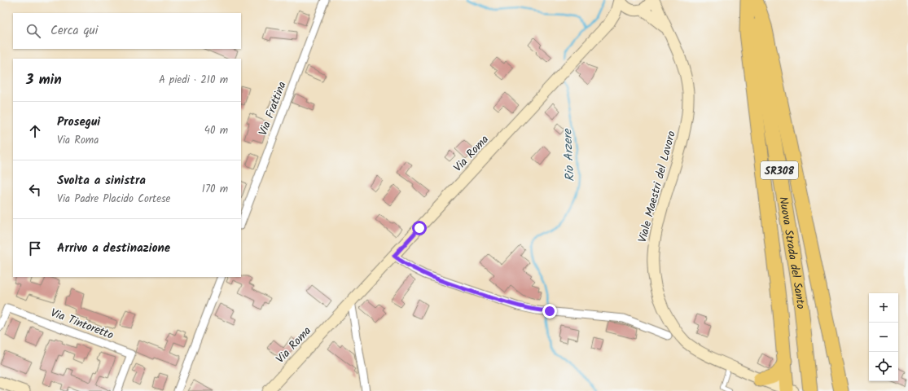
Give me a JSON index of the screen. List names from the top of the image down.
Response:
{
  "streets": {
    "highway": ["SR308", "Nuova Strada del Santo"],
    "main road": ["Via Roma", "Viale Maestri del Lavoro"],
    "street": ["Via Frattina", "Via Tintoretto"]
  },
  "water": ["Rio Arzere"],
  "page": {
    "search": "Cerca qui",
    "heading": ["3 min", "A piedi · 210 m"],
    "list": [
      ["Prosegui", "Via Roma", "40 m"],
      ["Svolta a sinistra", "Via Padre Placido Cortese", "170 m"],
      "Arrivo a destinazione"
    ],
    "map_buttons": ["+", "−"]
  }
}
